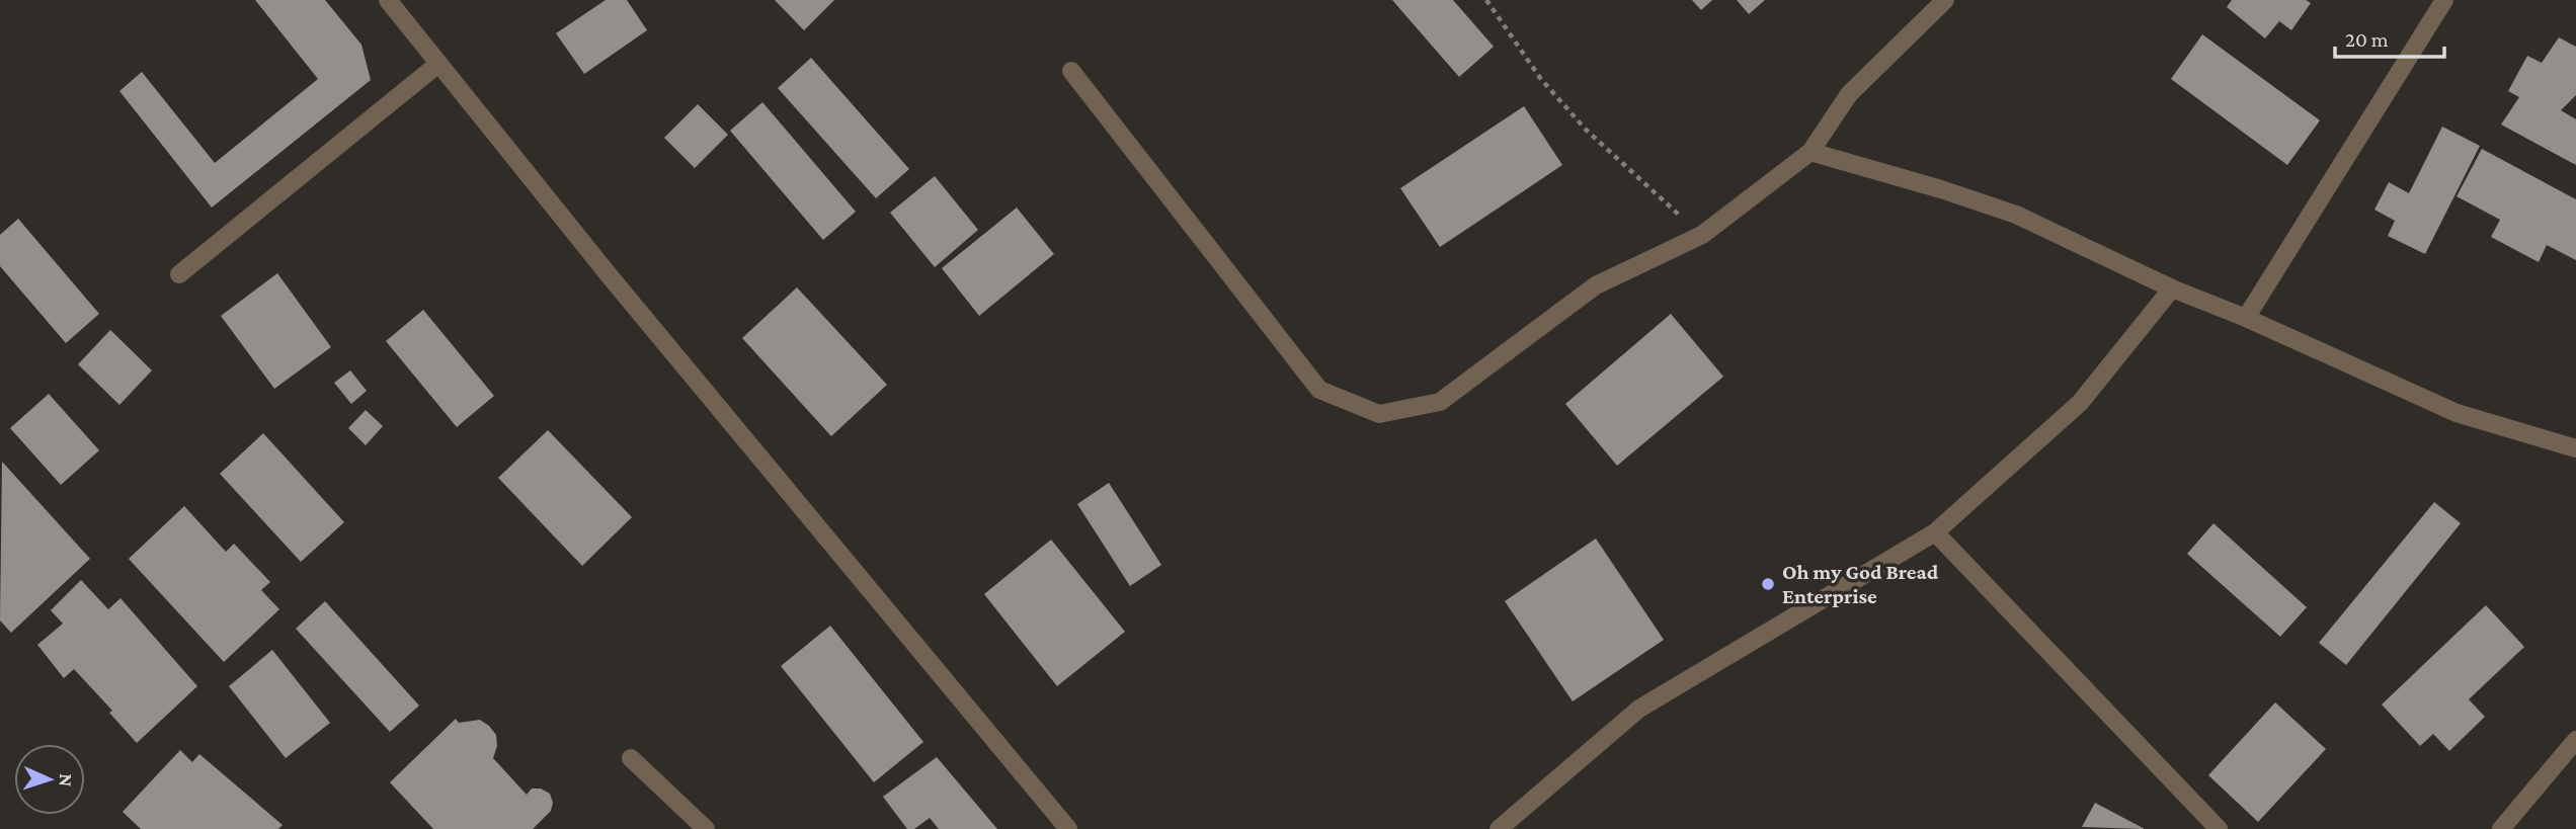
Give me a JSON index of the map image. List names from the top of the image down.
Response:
{
  "places": ["Oh my God Bread Enterprise"],
  "scale_bar": "20 m",
  "north": "right"
}
